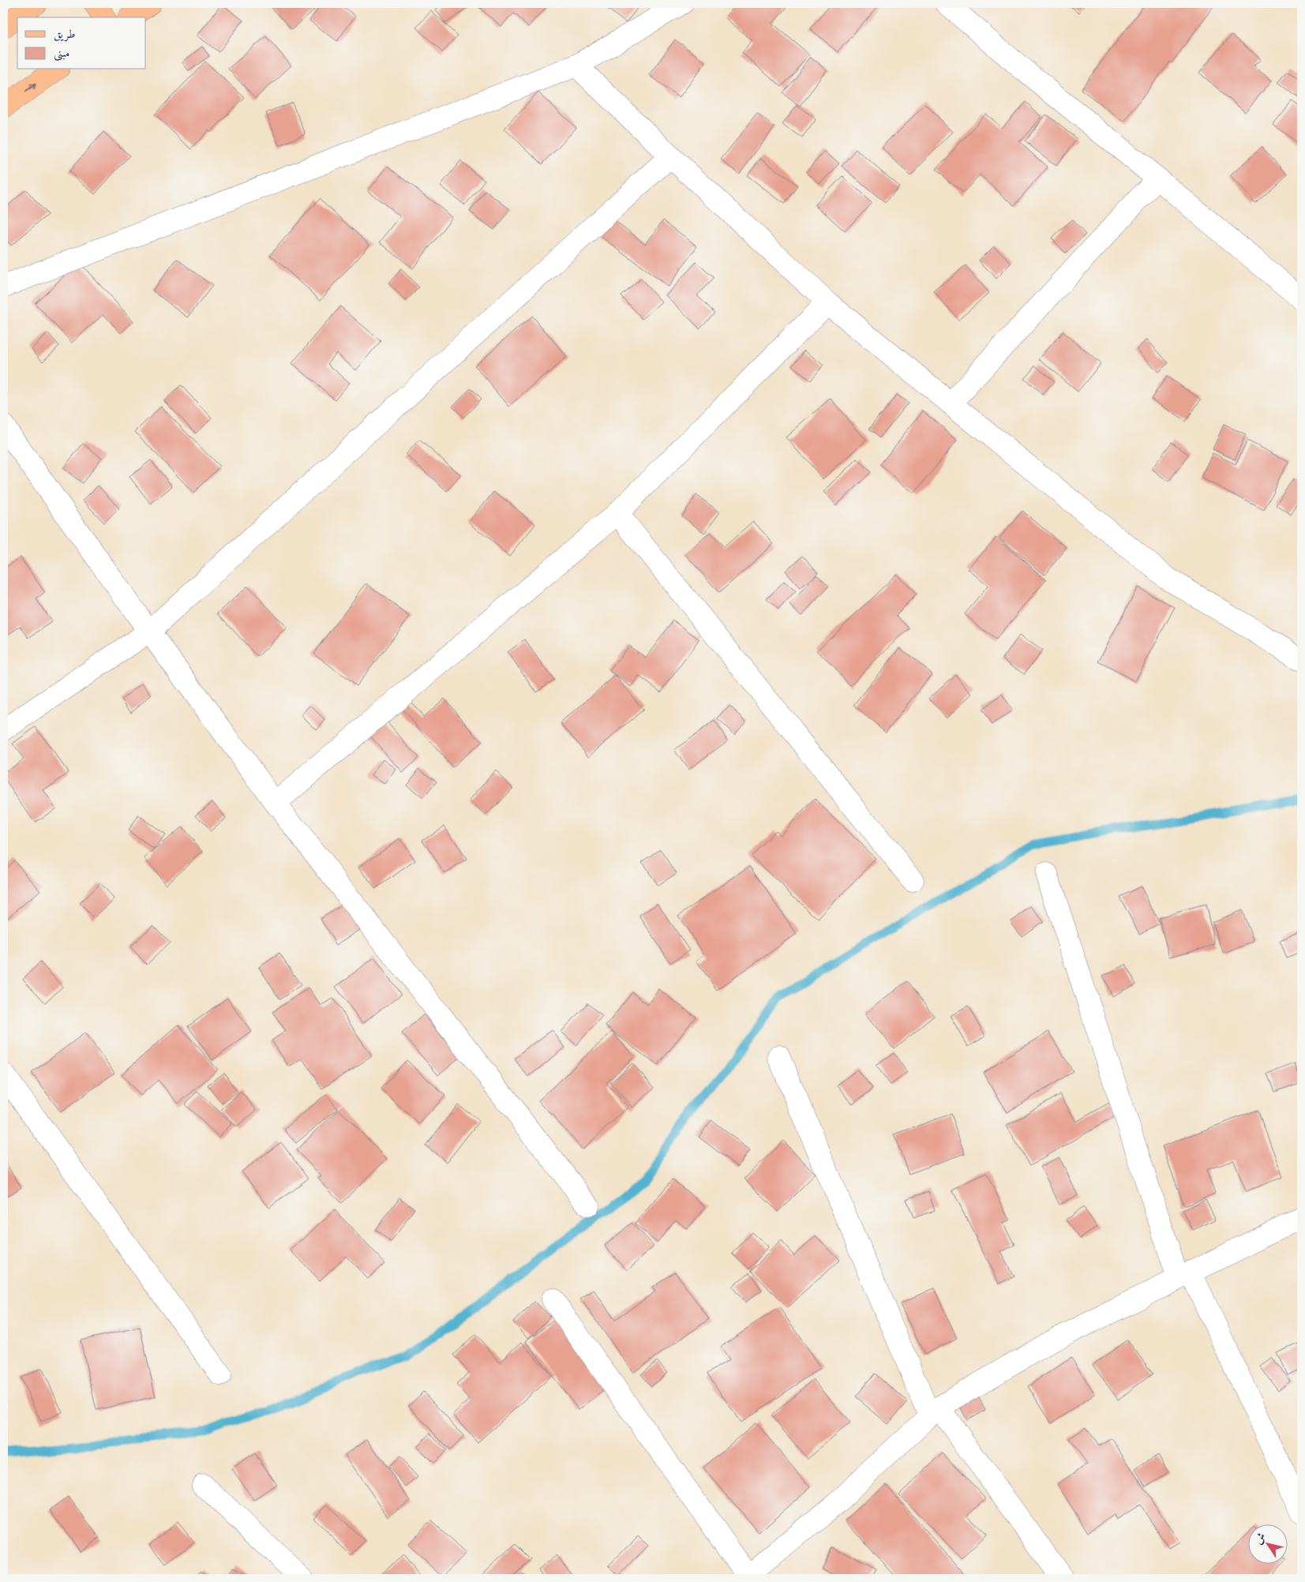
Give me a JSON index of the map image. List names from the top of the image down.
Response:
{
  "legend": ["طريق", "مبنى"],
  "north": "top left"
}
